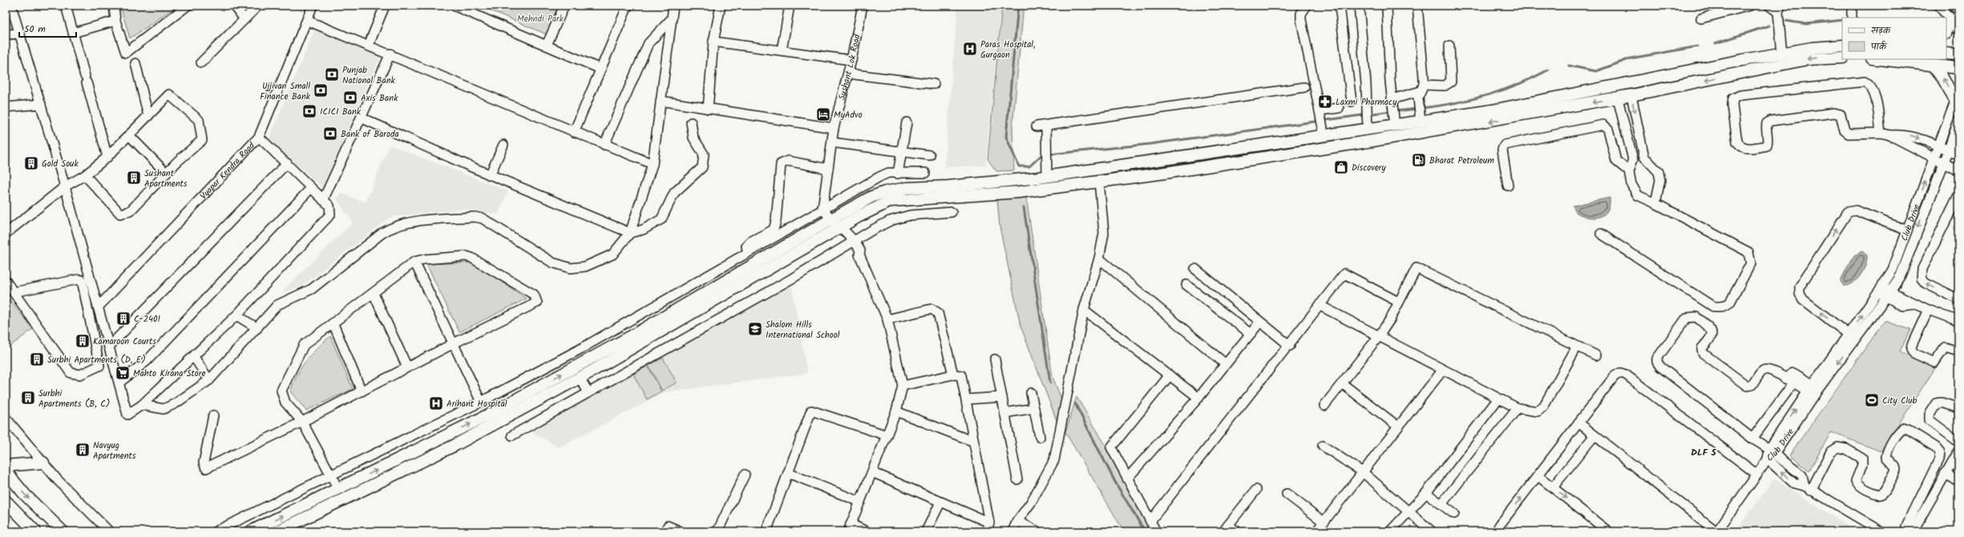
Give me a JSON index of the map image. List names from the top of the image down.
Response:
{
  "streets": {
    "street": ["Sushant Lok Road", "Vyapar Kendra Road", "Club Drive"]
  },
  "districts": ["DLF 5"],
  "parks": ["Mehndi Park"],
  "places": {
    "hospital": ["Paras Hospital, Gurgaon", "Arihant Hospital"],
    "bank": [
      "Punjab National Bank",
      "Ujjivan Small Finance Bank",
      "Axis Bank",
      "ICICI Bank",
      "Bank of Baroda"
    ],
    "pharmacy": ["Laxmi Pharmacy"],
    "hotel": ["MyAdvo"],
    "fuel station": ["Bharat Petroleum"],
    "building": [
      "Gold Souk",
      "Sushant Apartments",
      "C-2401",
      "Kamaroon Courts",
      "Surbhi Apartments (D, E)",
      "Surbhi Apartments (B, C)",
      "Navyug Apartments"
    ],
    "shop": ["Discovery"],
    "school or university": ["Shalom Hills International School"],
    "supermarket": ["Mahto Kirana Store"],
    "sports": ["City Club"]
  },
  "legend": ["सड़क", "पार्क"],
  "scale_bar": "50 m"
}
